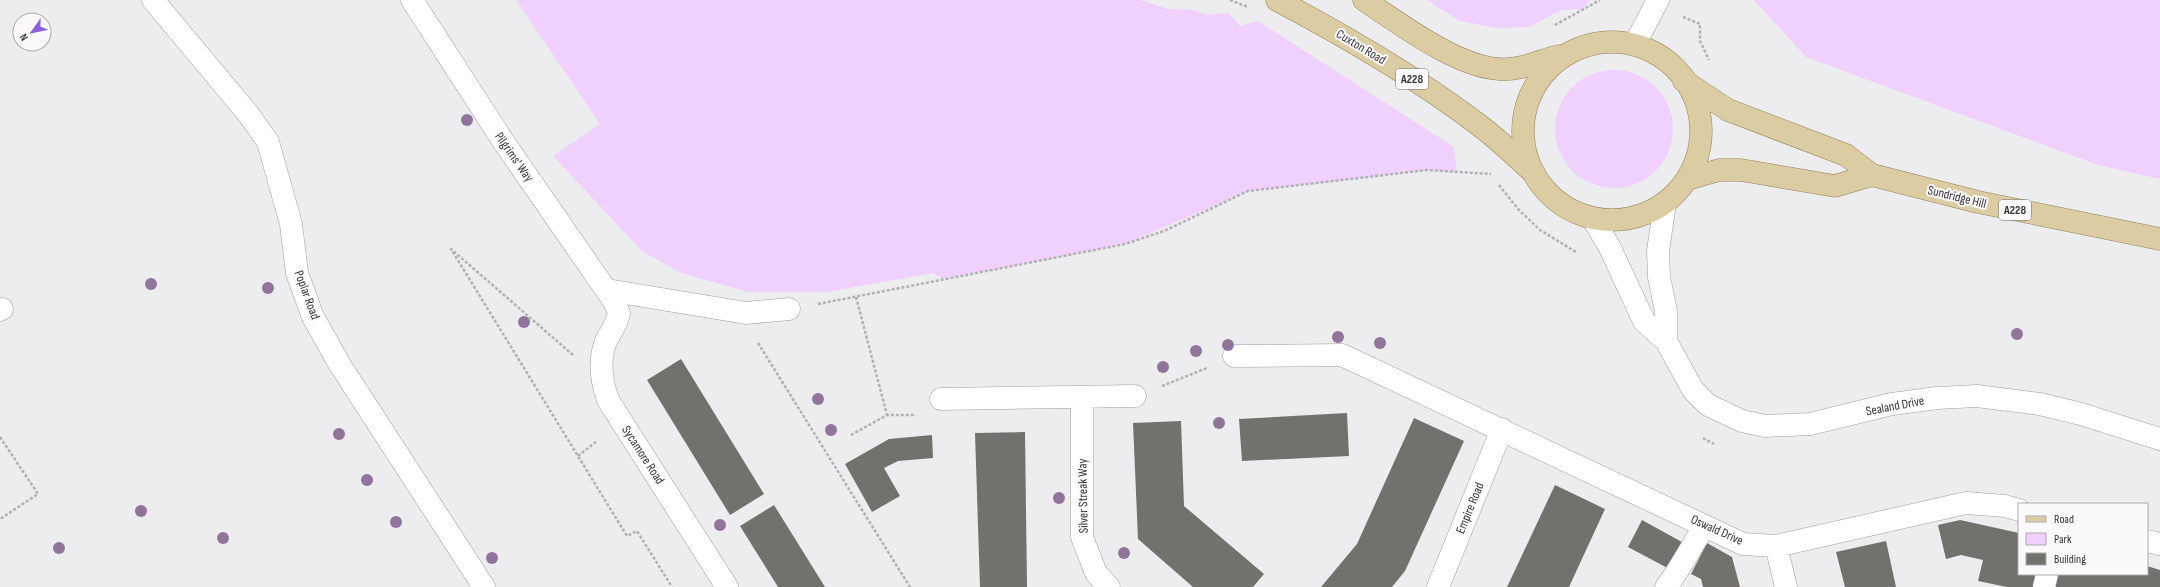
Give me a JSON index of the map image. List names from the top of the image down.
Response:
{
  "streets": {
    "main road": ["Cuxton Road", "A228", "Sundridge Hill"],
    "street": [
      "Pilgrims' Way",
      "Poplar Road",
      "Sealand Drive",
      "Sycamore Road",
      "Silver Streak Way",
      "Empire Road",
      "Oswald Drive"
    ]
  },
  "crossings": [
    ["Pilgrims' Way", "Sycamore Road"],
    ["Empire Road", "Oswald Drive"]
  ],
  "legend": ["Road", "Park", "Building"],
  "north": "bottom left"
}
